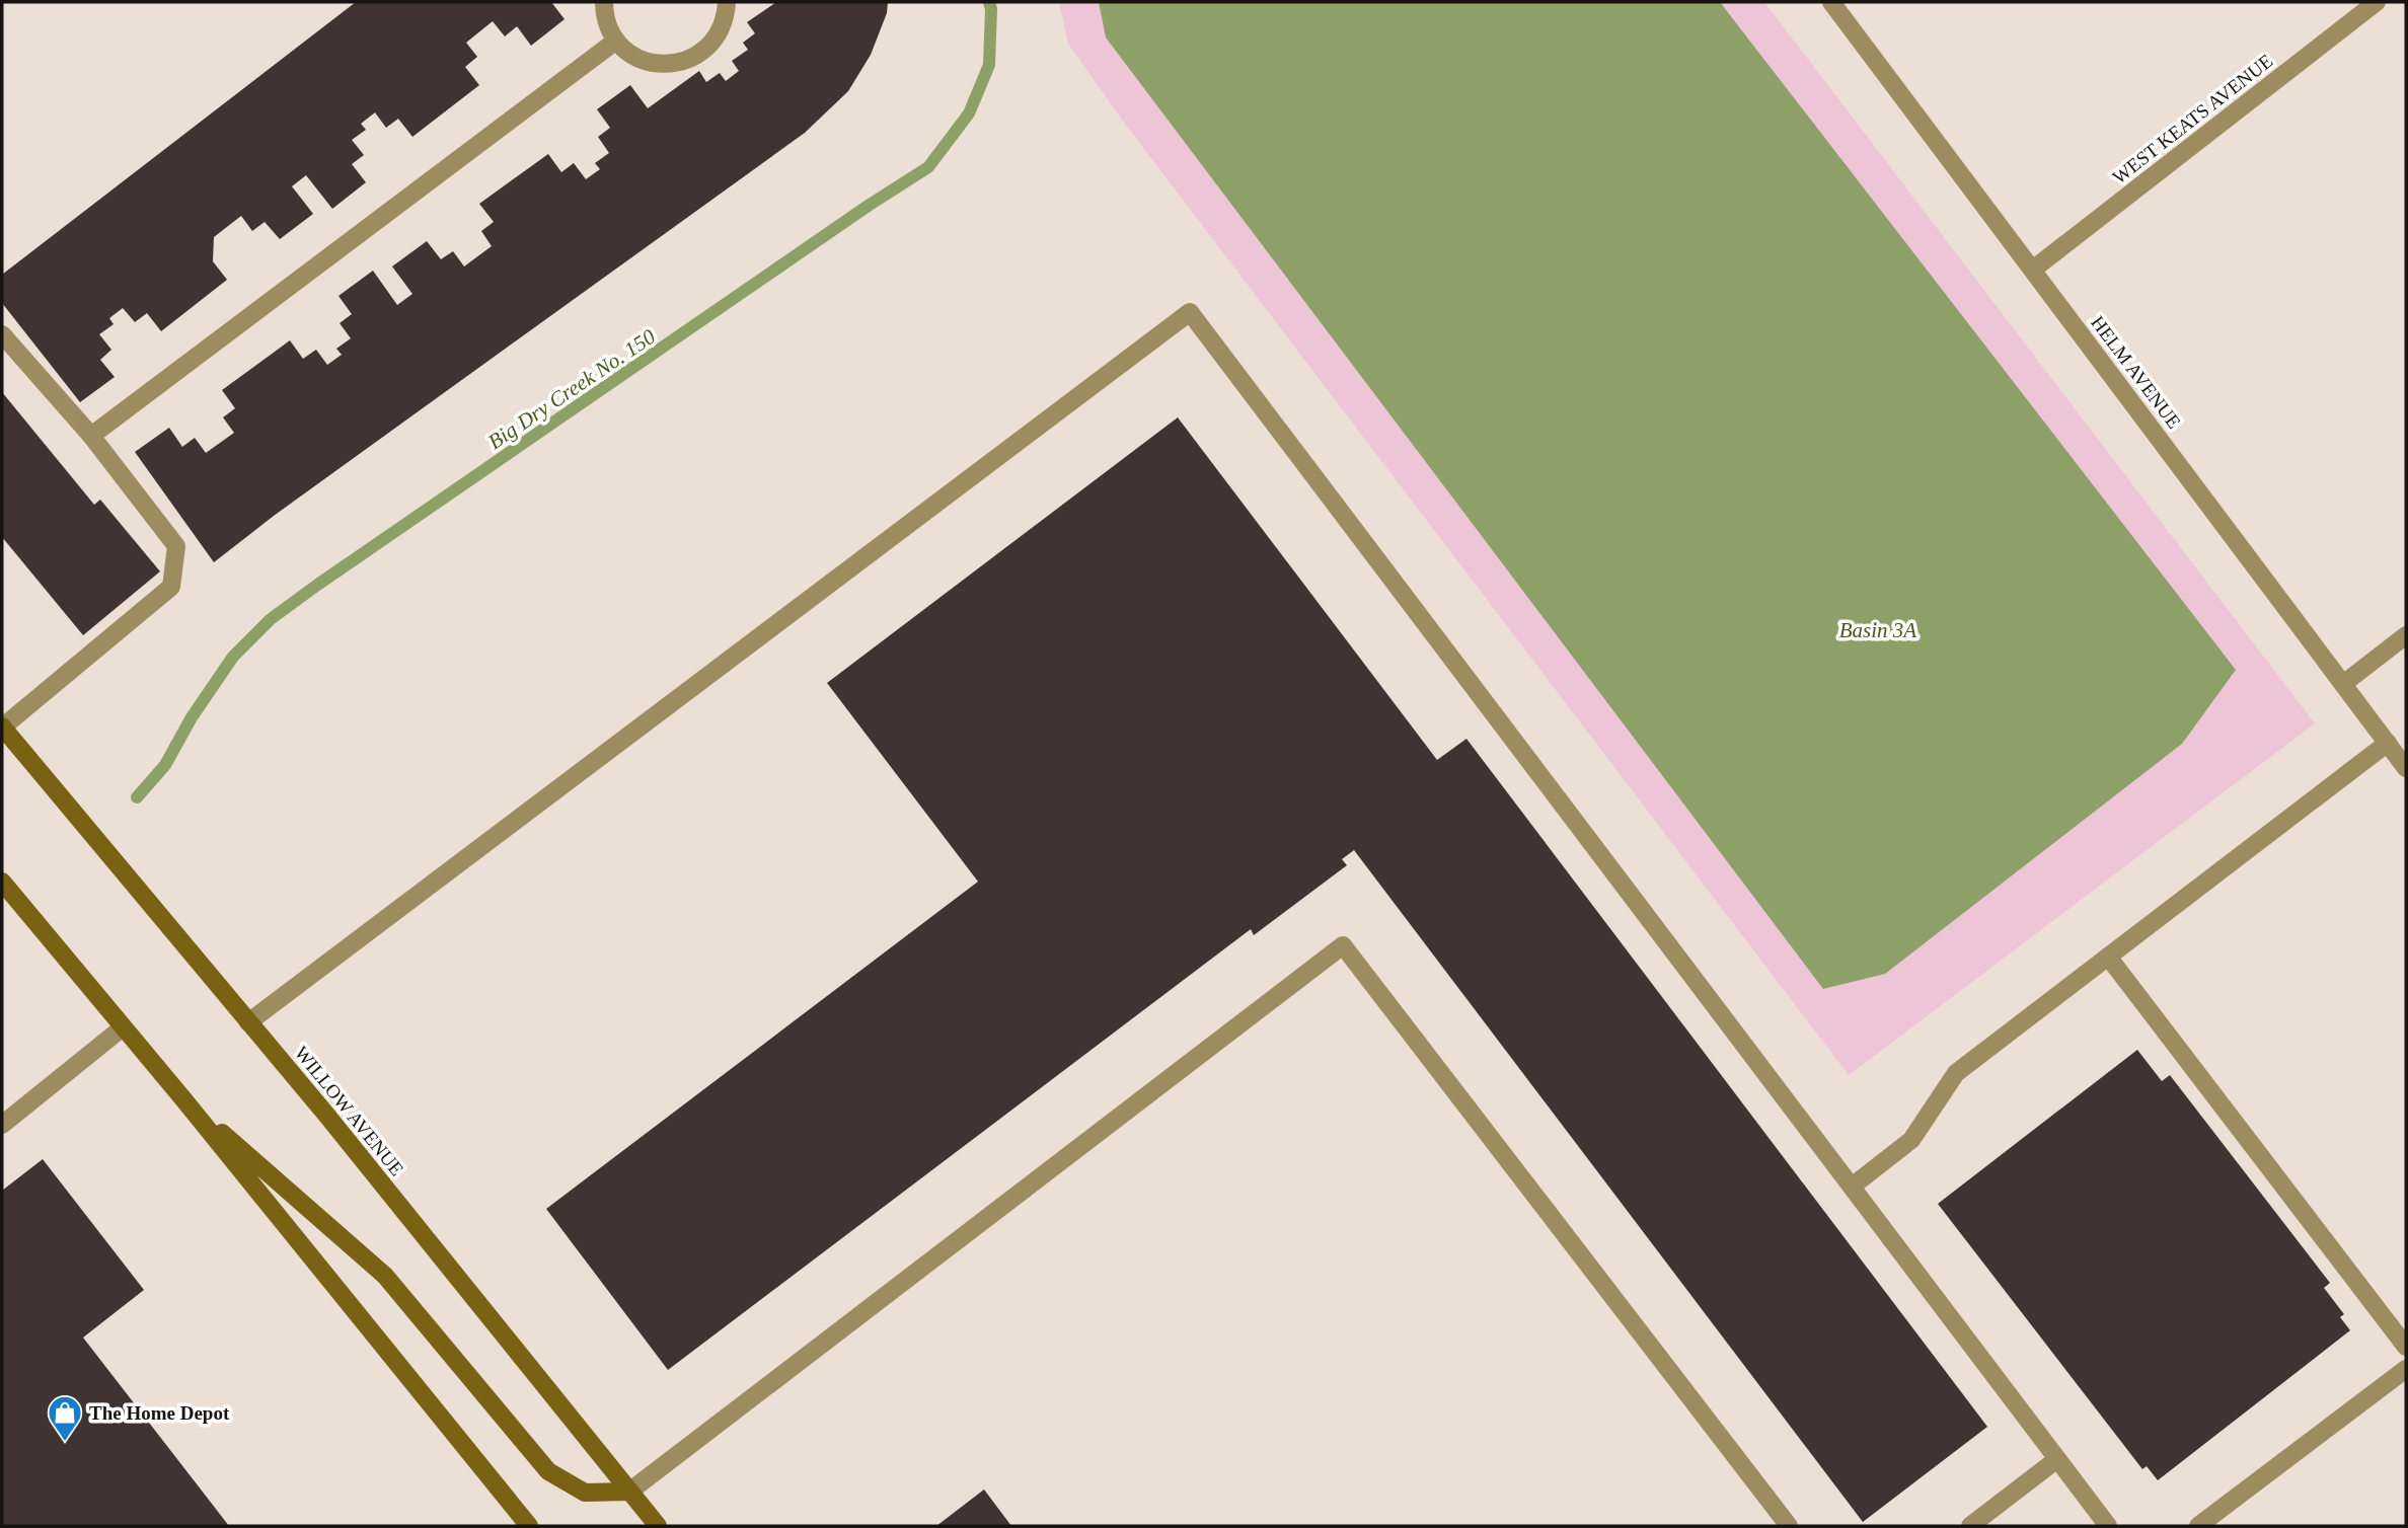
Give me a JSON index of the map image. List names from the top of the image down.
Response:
{
  "streets": {
    "main road": ["WILLOW AVENUE"],
    "street": ["WEST KEATS AVENUE", "HELM AVENUE"]
  },
  "crossings": [
    ["WEST KEATS AVENUE", "HELM AVENUE"]
  ],
  "water": ["Big Dry Creek No. 150", "Basin 3A"],
  "places": {
    "shop": ["The Home Depot"]
  }
}
